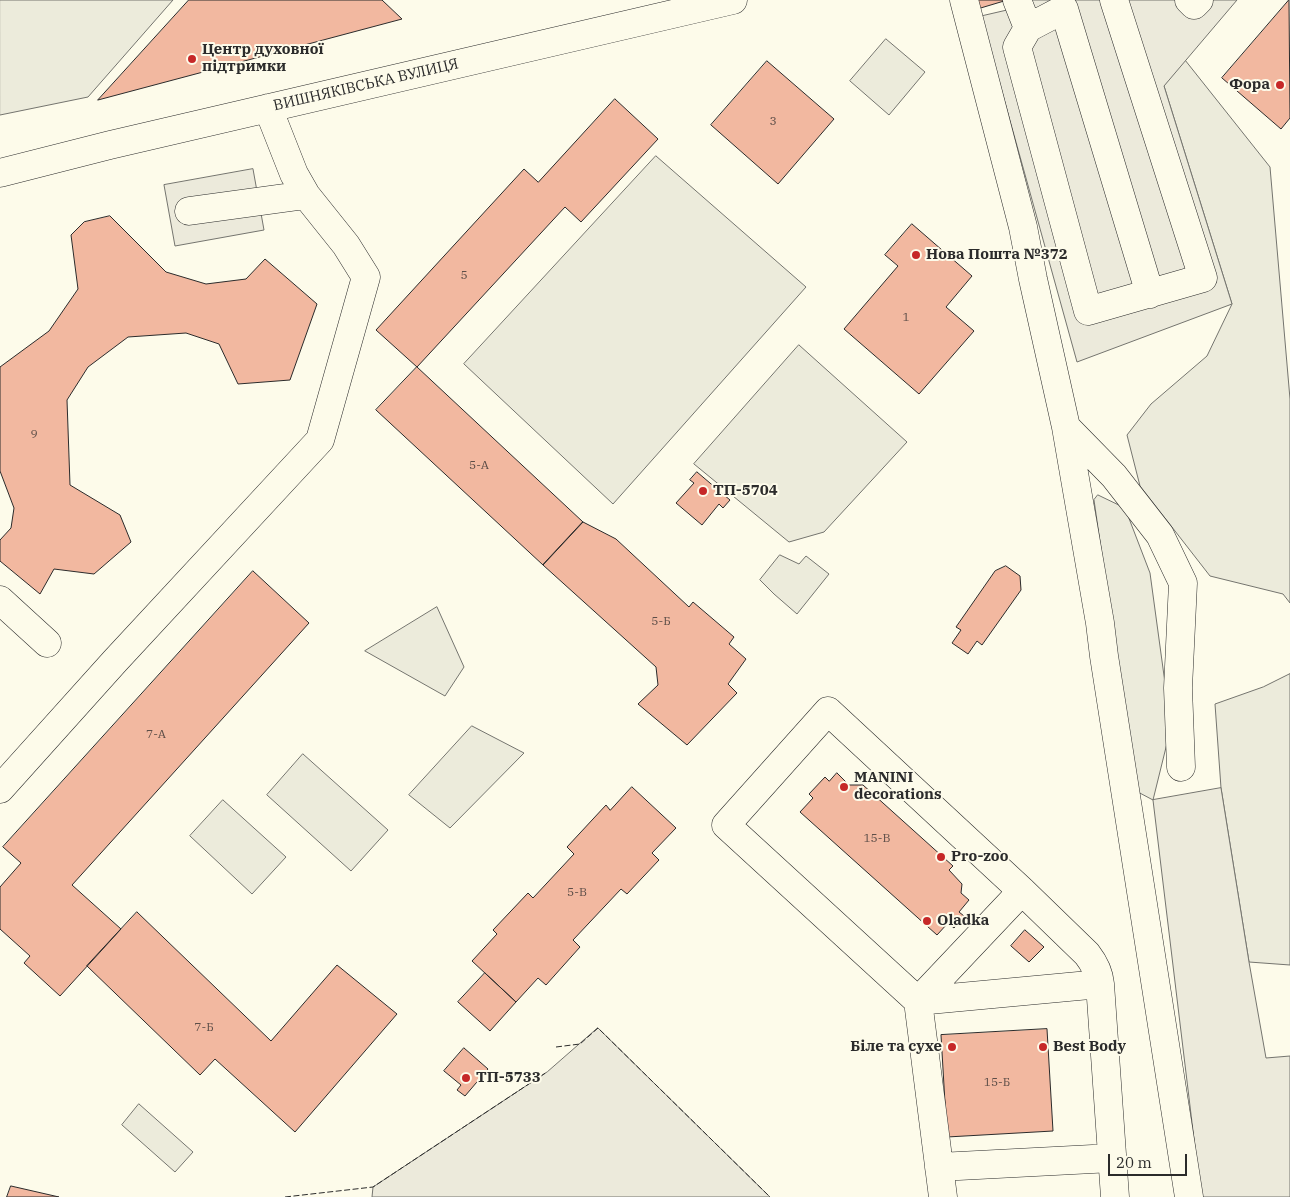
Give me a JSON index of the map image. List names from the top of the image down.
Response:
{
  "streets": {
    "street": ["ВИШНЯКІВСЬКА ВУЛИЦЯ"]
  },
  "places": [
    "Центр духовної підтримки",
    "Фора",
    "Нова Пошта №372",
    "ТП-5704",
    "MANINI decorations",
    "Pro-zoo",
    "Oladka",
    "Біле та сухе",
    "Best Body",
    "ТП-5733"
  ],
  "house_numbers": [
    "3",
    "5",
    "1",
    "9",
    "5-А",
    "5-Б",
    "7-А",
    "15-В",
    "5-В",
    "7-Б",
    "15-Б"
  ],
  "scale_bar": "20 m"
}
